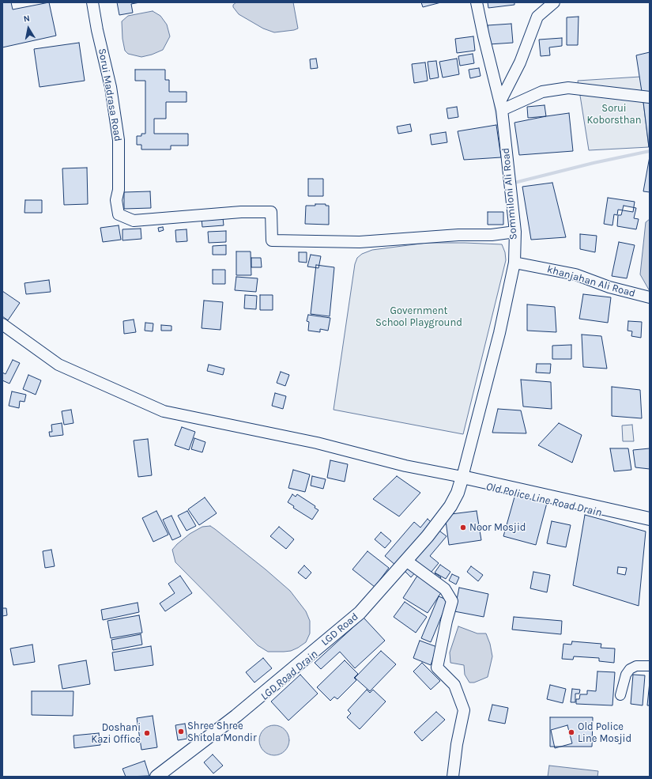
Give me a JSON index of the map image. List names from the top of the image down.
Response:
{
  "streets": {
    "main road": ["LGD Road"],
    "street": ["Sorui Madrasa Road", "Sommiloni Ali Road", "khanjahan Ali Road"]
  },
  "crossings": [
    ["Sorui Madrasa Road", "Sommiloni Ali Road"],
    ["Sommiloni Ali Road", "khanjahan Ali Road"],
    ["Sommiloni Ali Road", "LGD Road"]
  ],
  "water": ["Old Police Line Road Drain", "LGD Road Drain"],
  "parks": ["Sorui Koborsthan", "Government School Playground"],
  "places": [
    "Noor Mosjid",
    "Shree Shree Shitola Mondir",
    "Old Police Line Mosjid",
    "Doshani Kazi Office"
  ],
  "north": "top"
}
